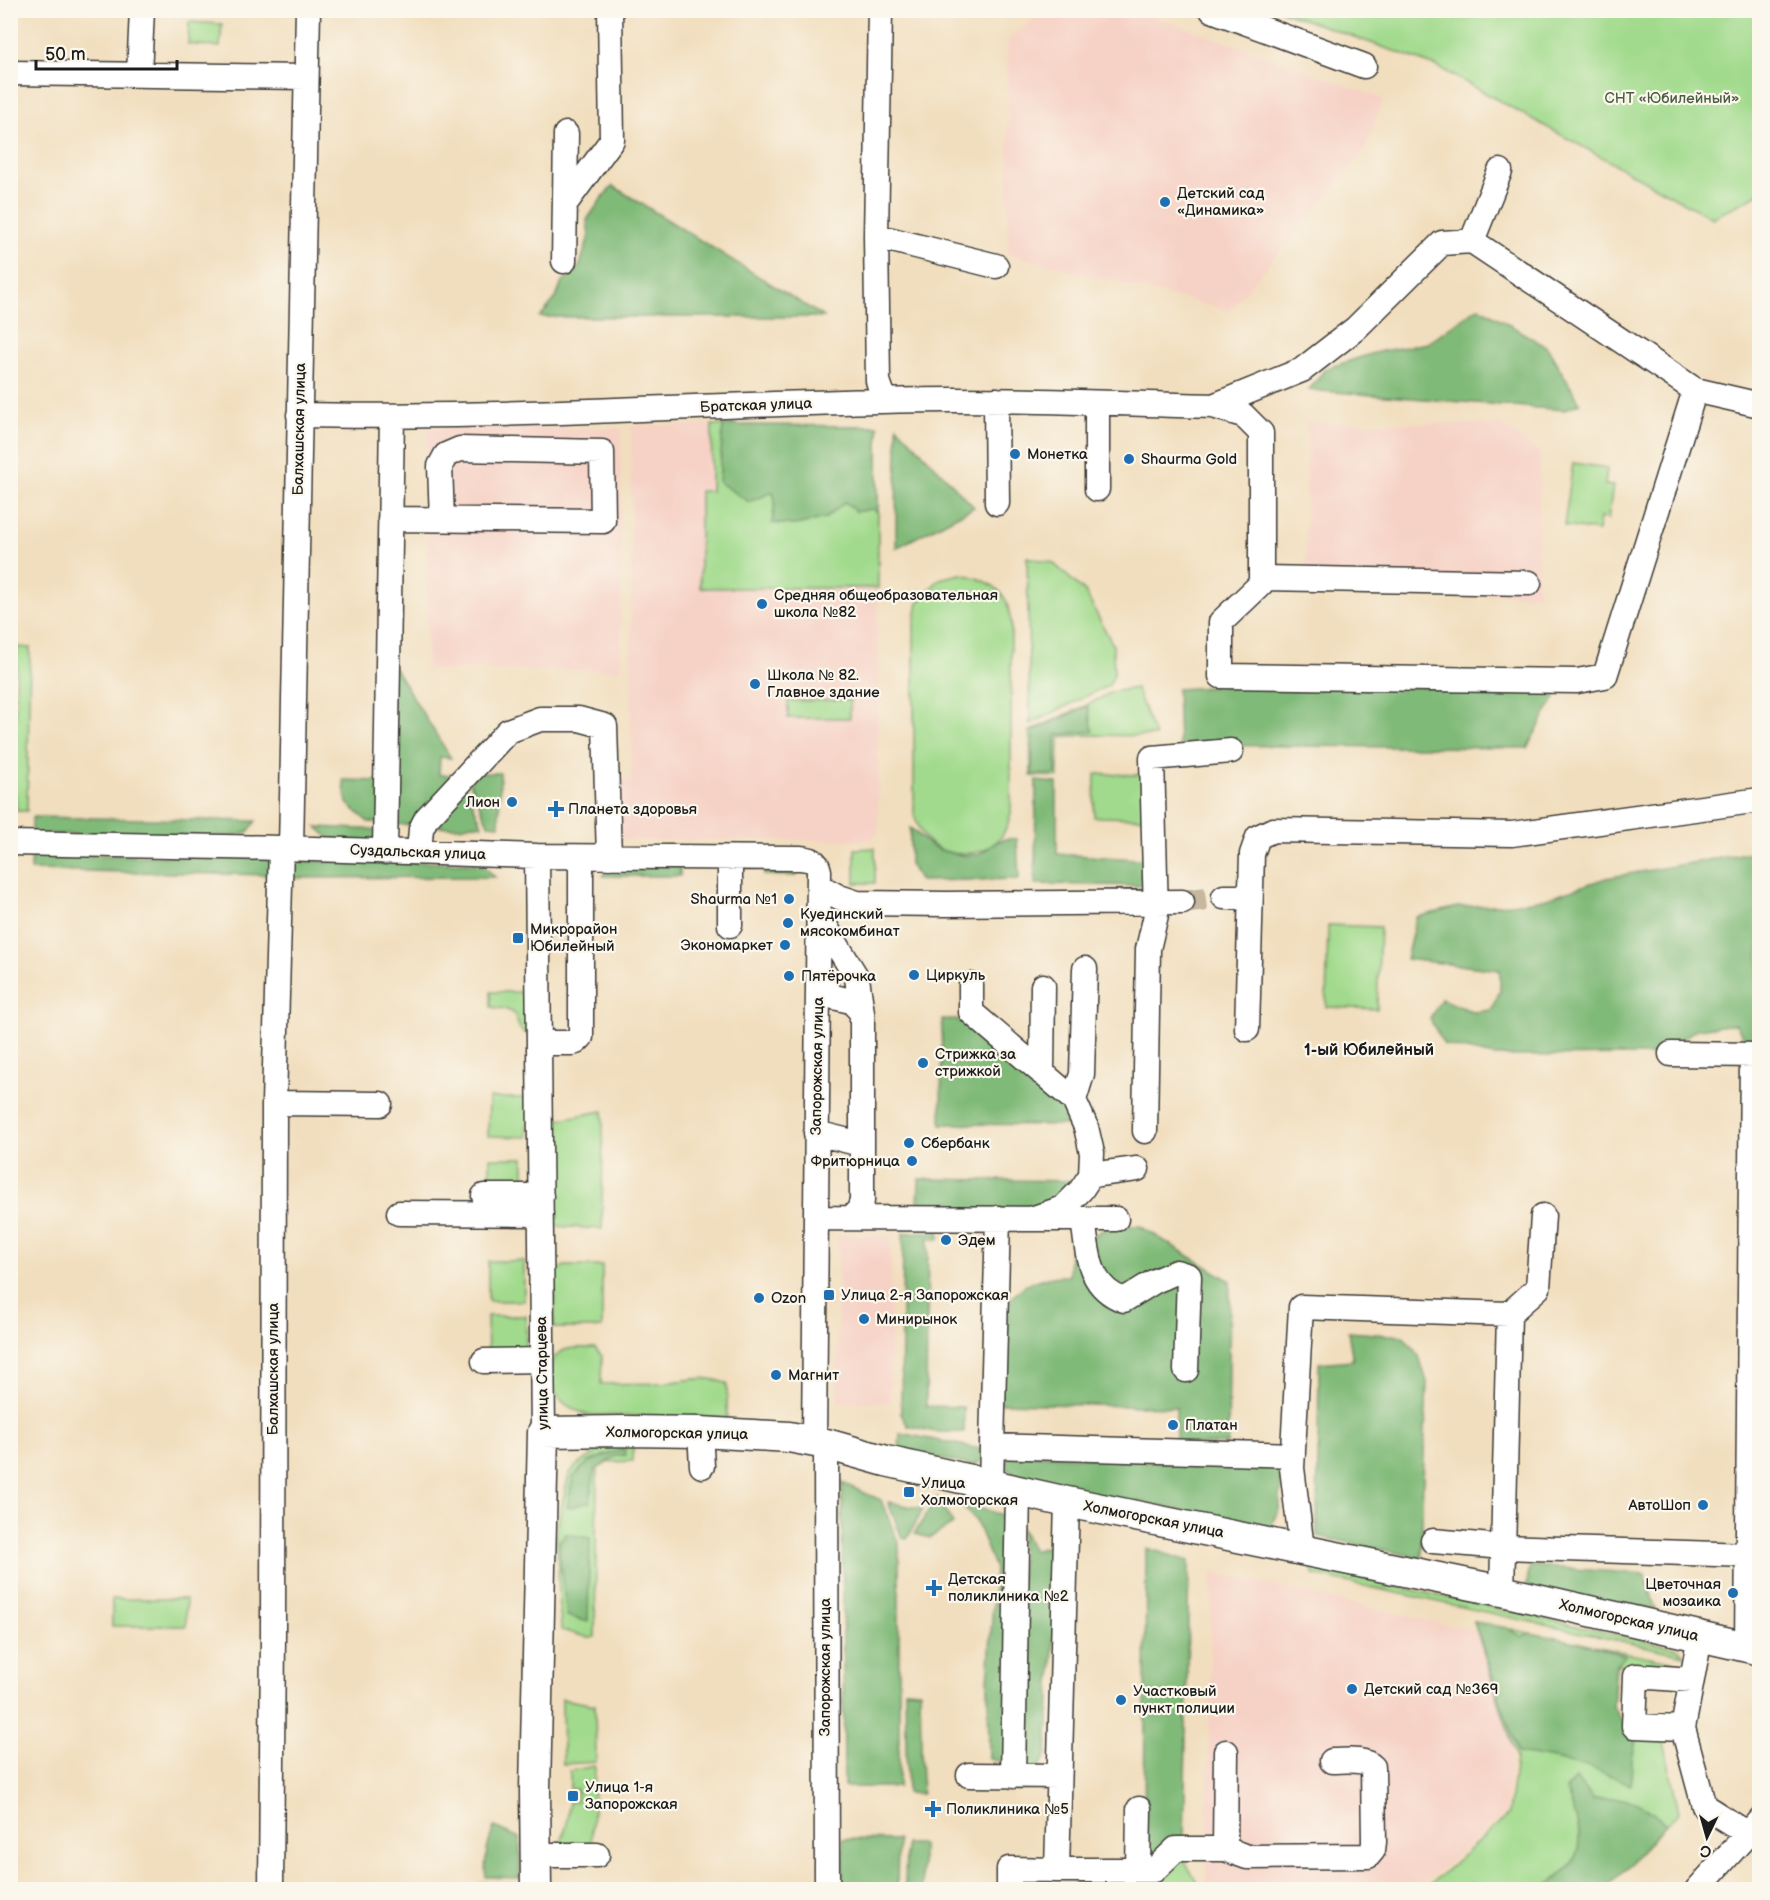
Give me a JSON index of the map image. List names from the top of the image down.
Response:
{
  "streets": {
    "main road": ["улица Старцева", "Холмогорская улица"],
    "street": [
      "Братская улица",
      "Балхашская улица",
      "Суздальская улица",
      "Запорожская улица"
    ]
  },
  "crossings": [
    ["Братская улица", "Балхашская улица"],
    ["Балхашская улица", "Суздальская улица"],
    ["Суздальская улица", "Запорожская улица"],
    ["Суздальская улица", "улица Старцева"],
    ["Запорожская улица", "Холмогорская улица"],
    ["улица Старцева", "Холмогорская улица"]
  ],
  "districts": ["1-ый Юбилейный"],
  "parks": ["СНТ «Юбилейный»"],
  "places": {
    "other": [
      "Детский сад «Динамика»",
      "Монетка",
      "Shaurma Gold",
      "Средняя общеобразовательная школа №82",
      "Школа № 82. Главное здание",
      "Лион",
      "Shaurma №1",
      "Куединский мясокомбинат",
      "Экономаркет",
      "Циркуль",
      "Пятёрочка",
      "Стрижка за стрижкой",
      "Сбербанк",
      "Фритюрница",
      "Эдем",
      "Ozon",
      "Минирынок",
      "Магнит",
      "Платан",
      "АвтоШоп",
      "Цветочная мозаика",
      "Детский сад №369",
      "Участковый пункт полиции"
    ],
    "health": ["Планета здоровья", "Детская поликлиника №2", "Поликлиника №5"],
    "transit": [
      "Микрорайон Юбилейный",
      "Улица 2-я Запорожская",
      "Улица Холмогорская",
      "Улица 1-я Запорожская"
    ]
  },
  "scale_bar": "50 m",
  "north": "bottom"
}
